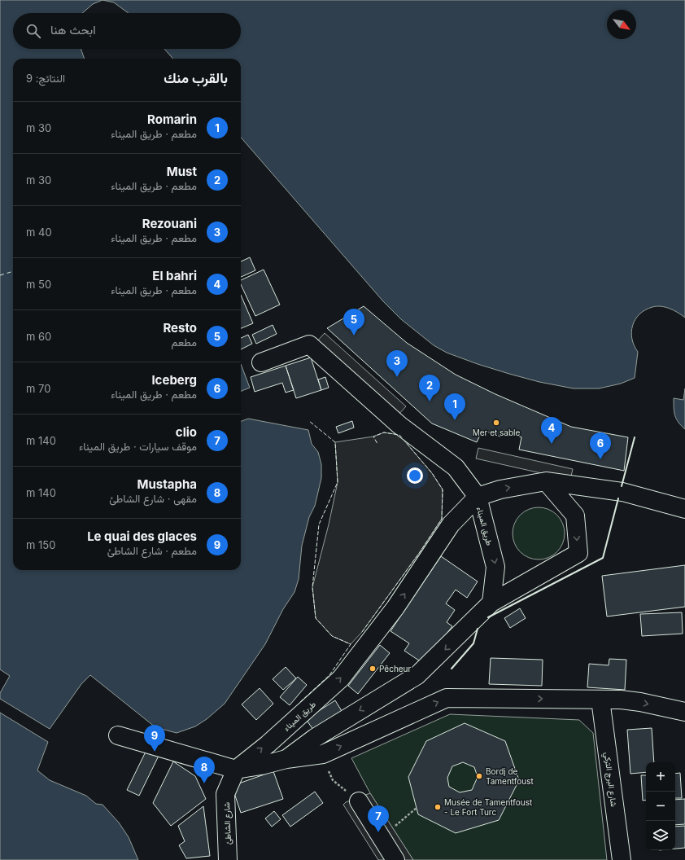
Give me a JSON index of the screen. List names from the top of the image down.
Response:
{
  "streets": {
    "street": ["طريق الميناء", "شارع البرج التركي", "شارع الشاطئ"]
  },
  "crossings": [
    ["طريق الميناء", "شارع الشاطئ"]
  ],
  "places": [
    "Mer et sable",
    "Pêcheur",
    "Bordj de Tamentfoust",
    "Musée de Tamentfoust - Le Fort Turc"
  ],
  "north": "bottom right",
  "page": {
    "search": "ابحث هنا",
    "heading": ["بالقرب منك", "النتائج: 9"],
    "list": [
      {
        "mark": "1",
        "name": "Romarin",
        "note": "مطعم · طريق الميناء",
        "value": "30 m"
      },
      {
        "mark": "2",
        "name": "Must",
        "note": "مطعم · طريق الميناء",
        "value": "30 m"
      },
      {
        "mark": "3",
        "name": "Rezouani",
        "note": "مطعم · طريق الميناء",
        "value": "40 m"
      },
      {
        "mark": "4",
        "name": "El bahri",
        "note": "مطعم · طريق الميناء",
        "value": "50 m"
      },
      {
        "mark": "5",
        "name": "Resto",
        "note": "مطعم",
        "value": "60 m"
      },
      {
        "mark": "6",
        "name": "Iceberg",
        "note": "مطعم · طريق الميناء",
        "value": "70 m"
      },
      {
        "mark": "7",
        "name": "clio",
        "note": "موقف سيارات · طريق الميناء",
        "value": "140 m"
      },
      {
        "mark": "8",
        "name": "Mustapha",
        "note": "مقهى · شارع الشاطئ",
        "value": "140 m"
      },
      {
        "mark": "9",
        "name": "Le quai des glaces",
        "note": "مطعم · شارع الشاطئ",
        "value": "150 m"
      }
    ],
    "pins": [
      "5",
      "3",
      "2",
      "1",
      "4",
      "6",
      "9",
      "8",
      "7"
    ],
    "map_buttons": ["+", "−"]
  }
}
